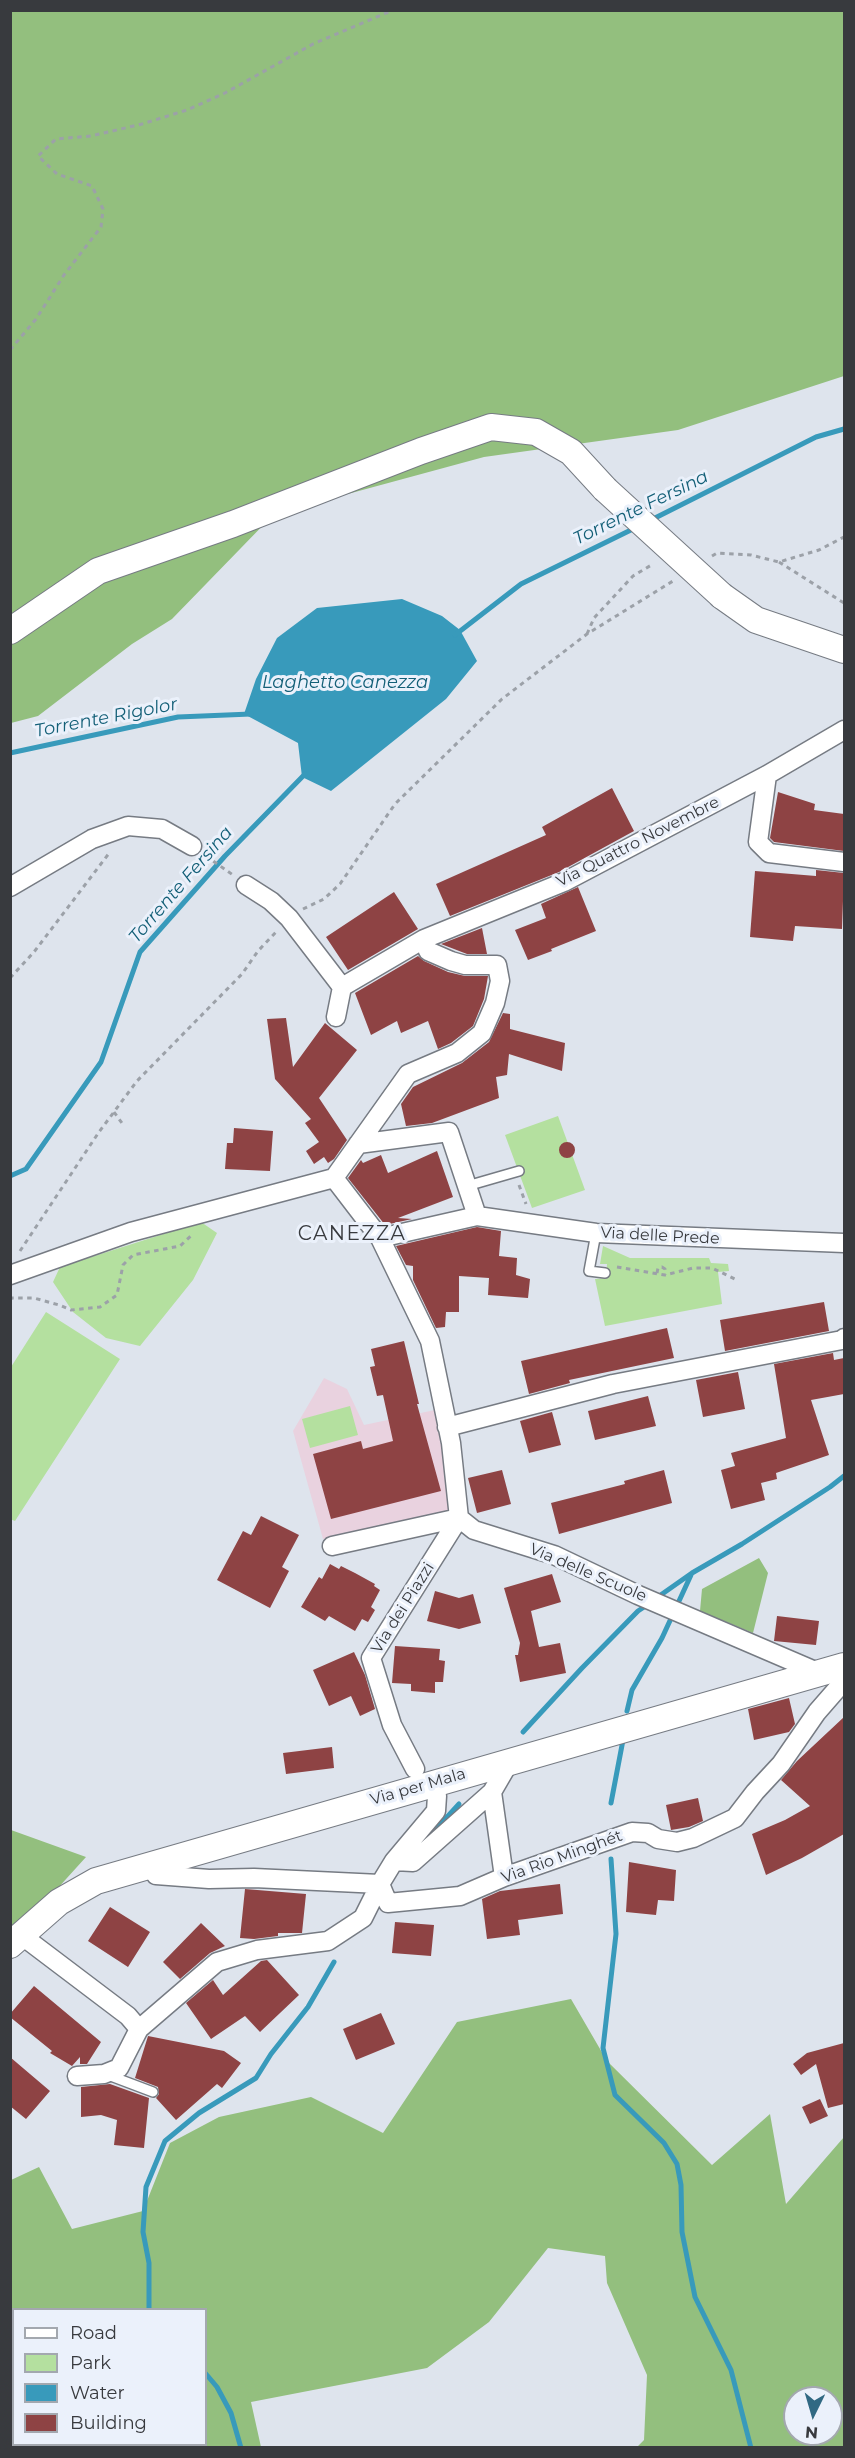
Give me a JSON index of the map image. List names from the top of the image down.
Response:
{
  "streets": {
    "main road": ["Via per Mala"],
    "street": [
      "Via Quattro Novembre",
      "Via delle Prede",
      "Via delle Scuole",
      "Via dei Piazzi",
      "Via Rio Minghét"
    ]
  },
  "crossings": [
    ["Via delle Scuole", "Via dei Piazzi"],
    ["Via delle Scuole", "Via per Mala"],
    ["Via delle Scuole", "Via Rio Minghét"],
    ["Via per Mala", "Via Rio Minghét"]
  ],
  "districts": ["CANEZZA"],
  "water": ["Torrente Fersina", "Laghetto Canezza", "Torrente Rigolor"],
  "legend": [
    "Road",
    "Park",
    "Water",
    "Building"
  ],
  "north": "bottom"
}
